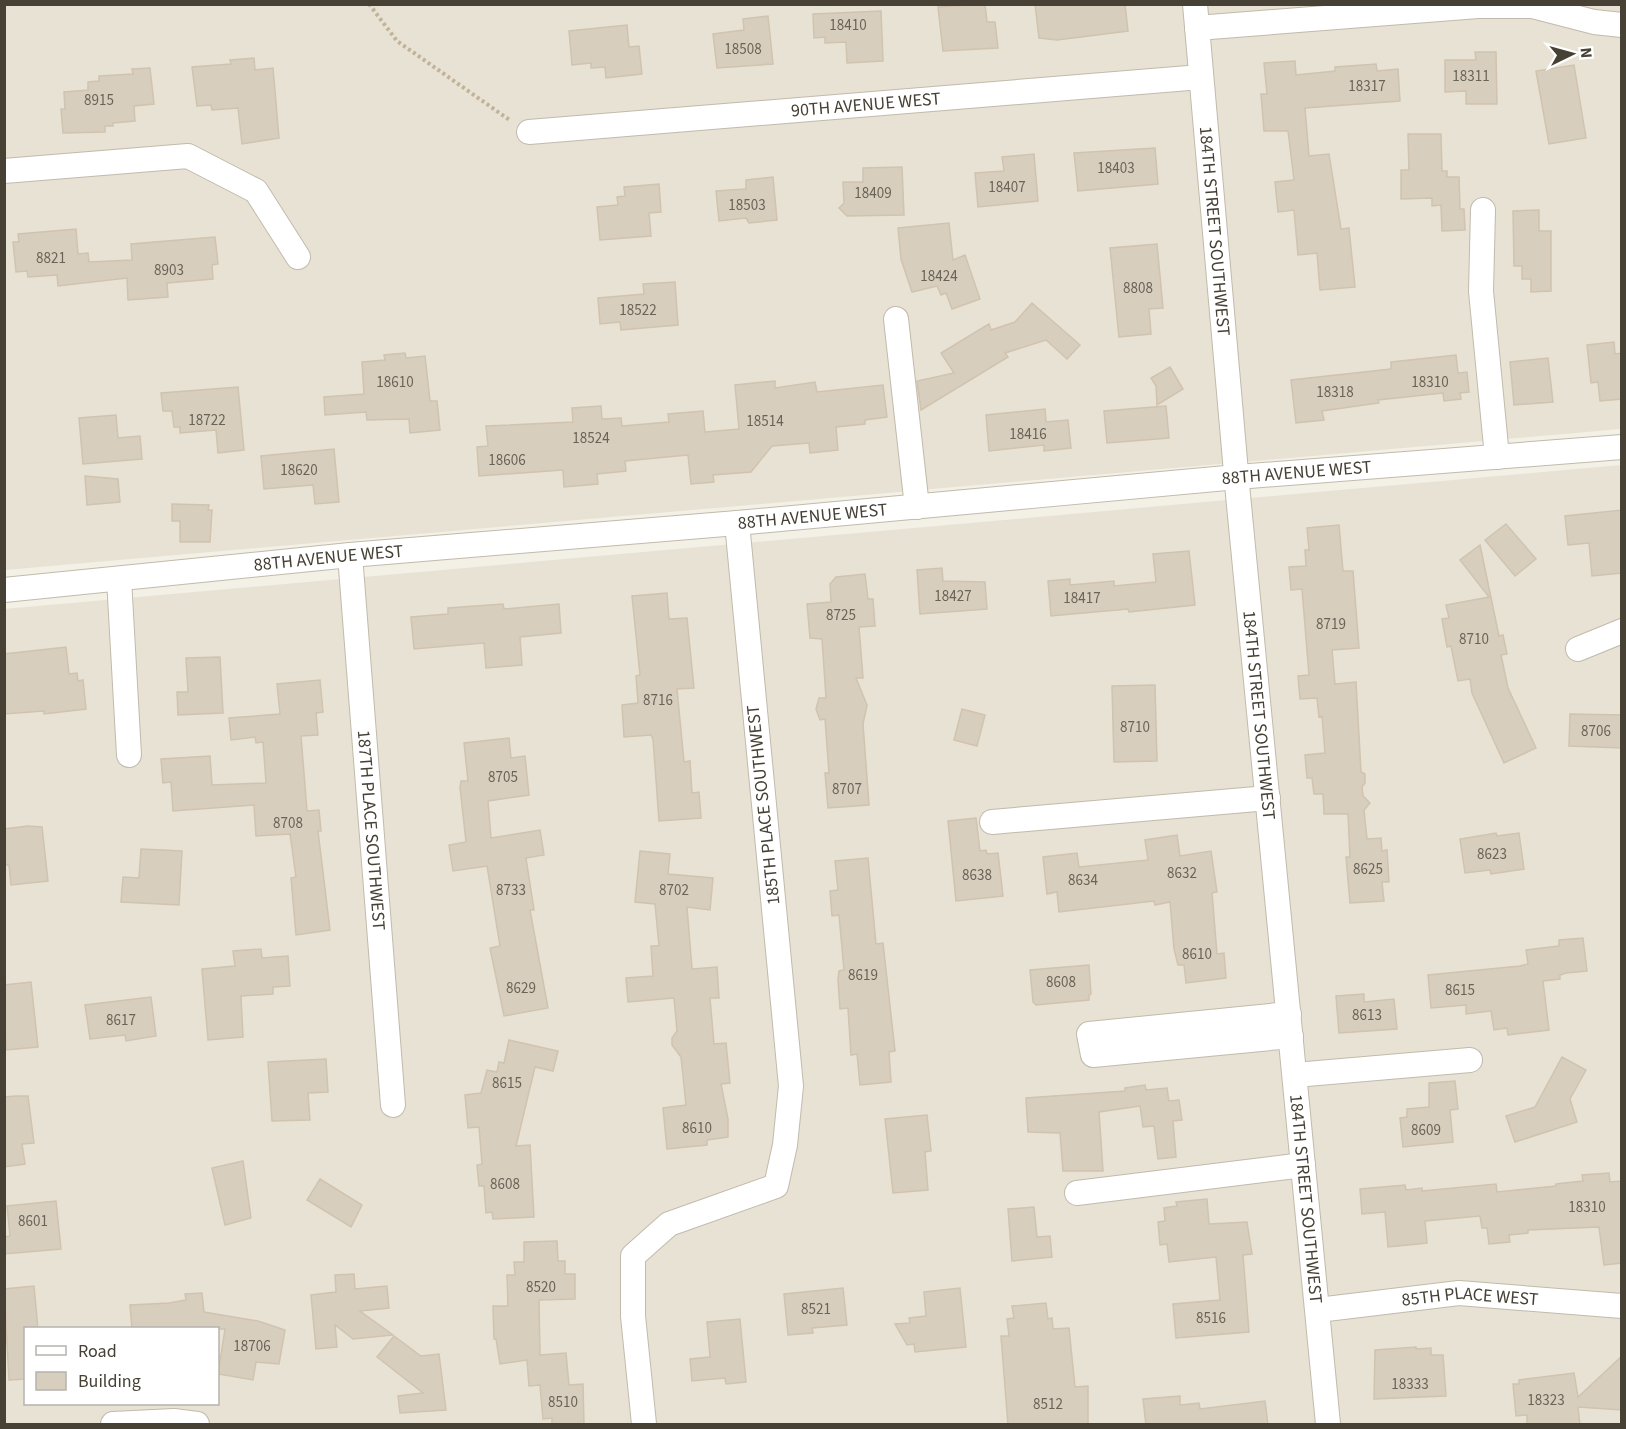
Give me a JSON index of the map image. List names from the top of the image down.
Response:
{
  "streets": {
    "street": [
      "90TH AVENUE WEST",
      "184TH STREET SOUTHWEST",
      "88TH AVENUE WEST",
      "185TH PLACE SOUTHWEST",
      "187TH PLACE SOUTHWEST",
      "85TH PLACE WEST"
    ]
  },
  "crossings": [
    ["90TH AVENUE WEST", "184TH STREET SOUTHWEST"],
    ["184TH STREET SOUTHWEST", "88TH AVENUE WEST"],
    ["184TH STREET SOUTHWEST", "85TH PLACE WEST"],
    ["88TH AVENUE WEST", "185TH PLACE SOUTHWEST"],
    ["88TH AVENUE WEST", "187TH PLACE SOUTHWEST"]
  ],
  "house_numbers": [
    "18410",
    "18508",
    "18311",
    "18317",
    "8915",
    "18403",
    "18407",
    "18409",
    "18503",
    "8821",
    "8903",
    "18424",
    "8808",
    "18522",
    "18610",
    "18310",
    "18318",
    "18722",
    "18514",
    "18416",
    "18524",
    "18606",
    "18620",
    "18427",
    "18417",
    "8725",
    "8719",
    "8710",
    "8716",
    "8710",
    "8706",
    "8705",
    "8707",
    "8708",
    "8623",
    "8625",
    "8632",
    "8638",
    "8634",
    "8733",
    "8702",
    "8610",
    "8619",
    "8608",
    "8629",
    "8615",
    "8613",
    "8617",
    "8615",
    "8610",
    "8609",
    "8608",
    "18310",
    "8601",
    "8520",
    "8521",
    "8516",
    "18706",
    "18333",
    "18323",
    "8510",
    "8512"
  ],
  "legend": ["Road", "Building"],
  "north": "right"
}
